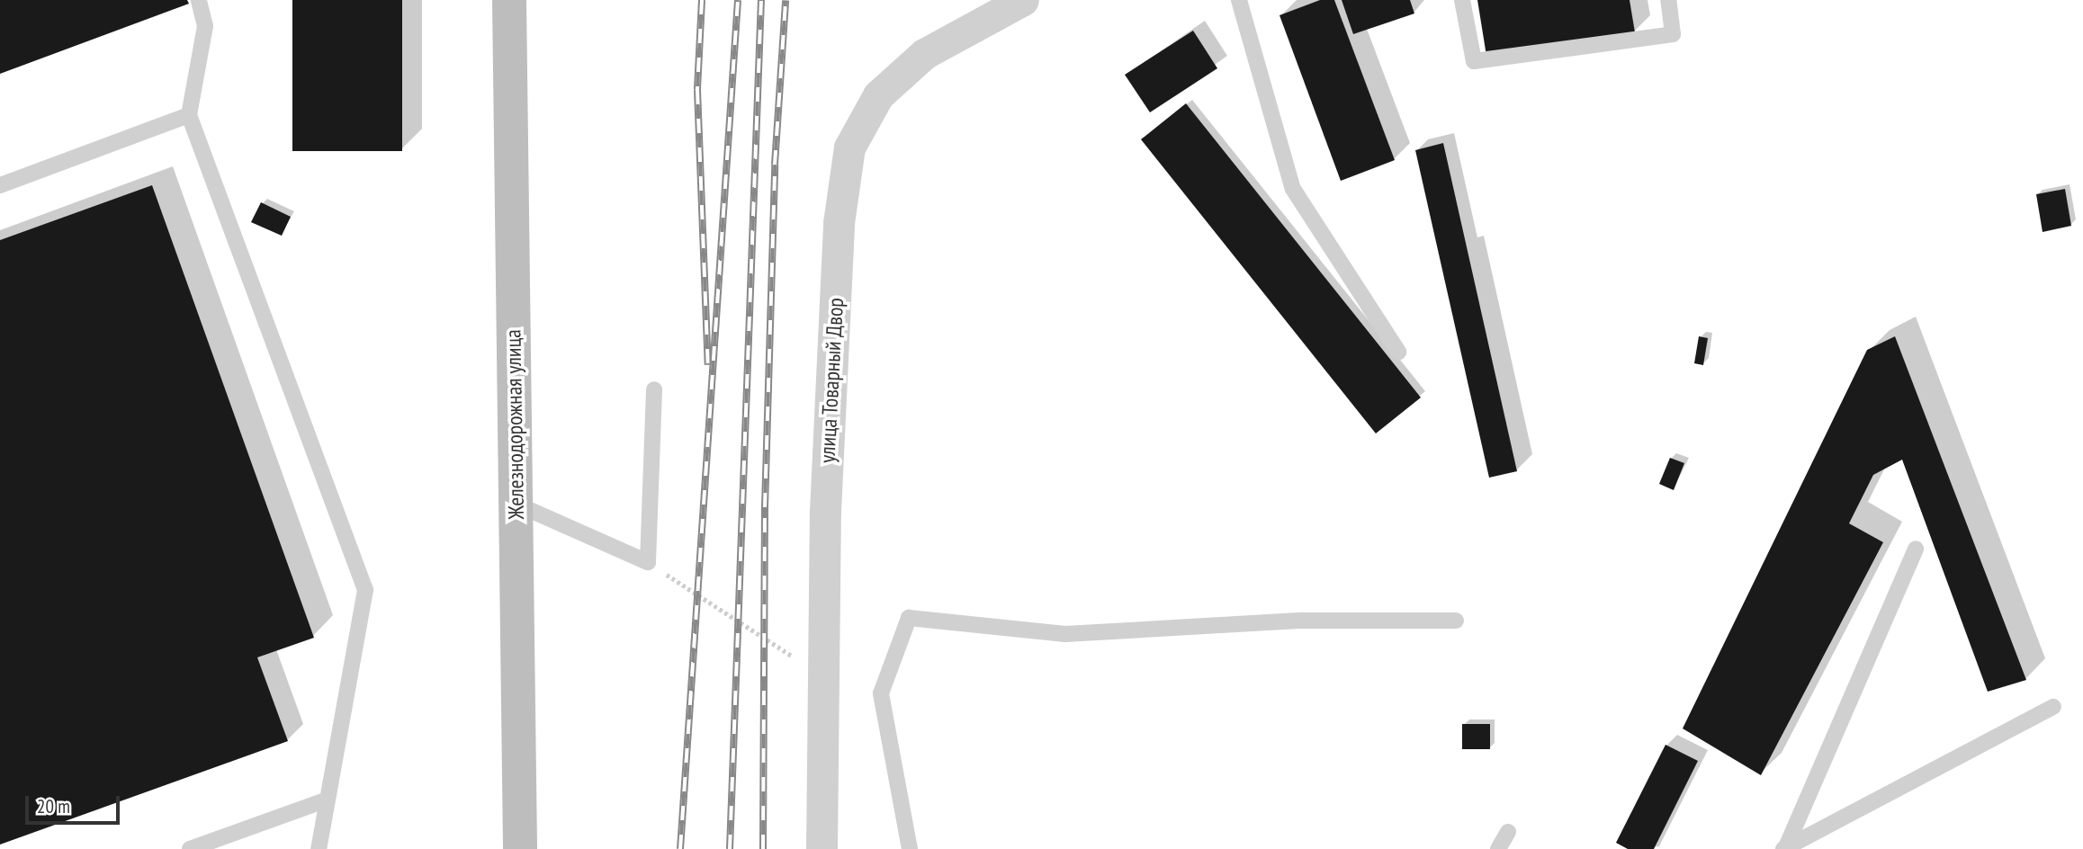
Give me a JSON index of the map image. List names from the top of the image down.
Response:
{
  "streets": {
    "main road": ["Железнодорожная улица"],
    "street": ["улица Товарный Двор"]
  },
  "scale_bar": "20 m"
}
